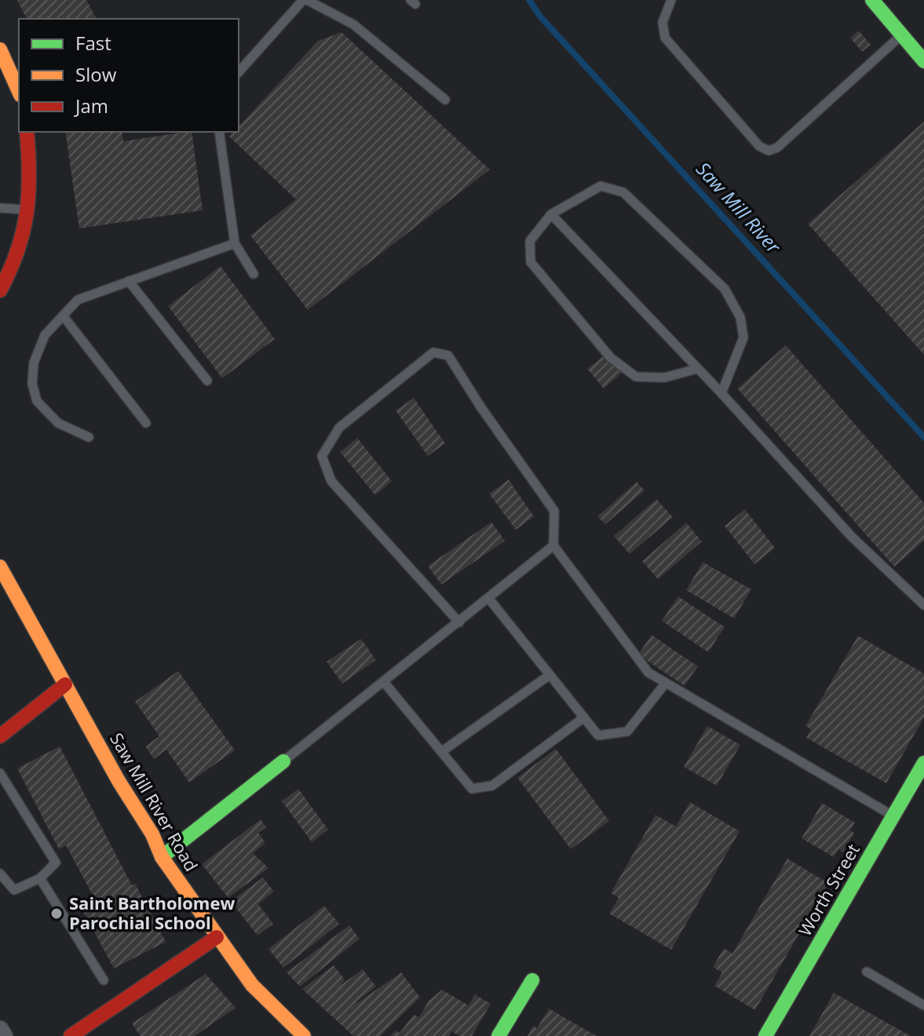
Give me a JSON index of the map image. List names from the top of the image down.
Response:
{
  "streets": {
    "main road": ["Saw Mill River Road", "Worth Street"]
  },
  "water": ["Saw Mill River"],
  "places": ["Saint Bartholomew Parochial School"],
  "legend": ["Fast", "Slow", "Jam"]
}
